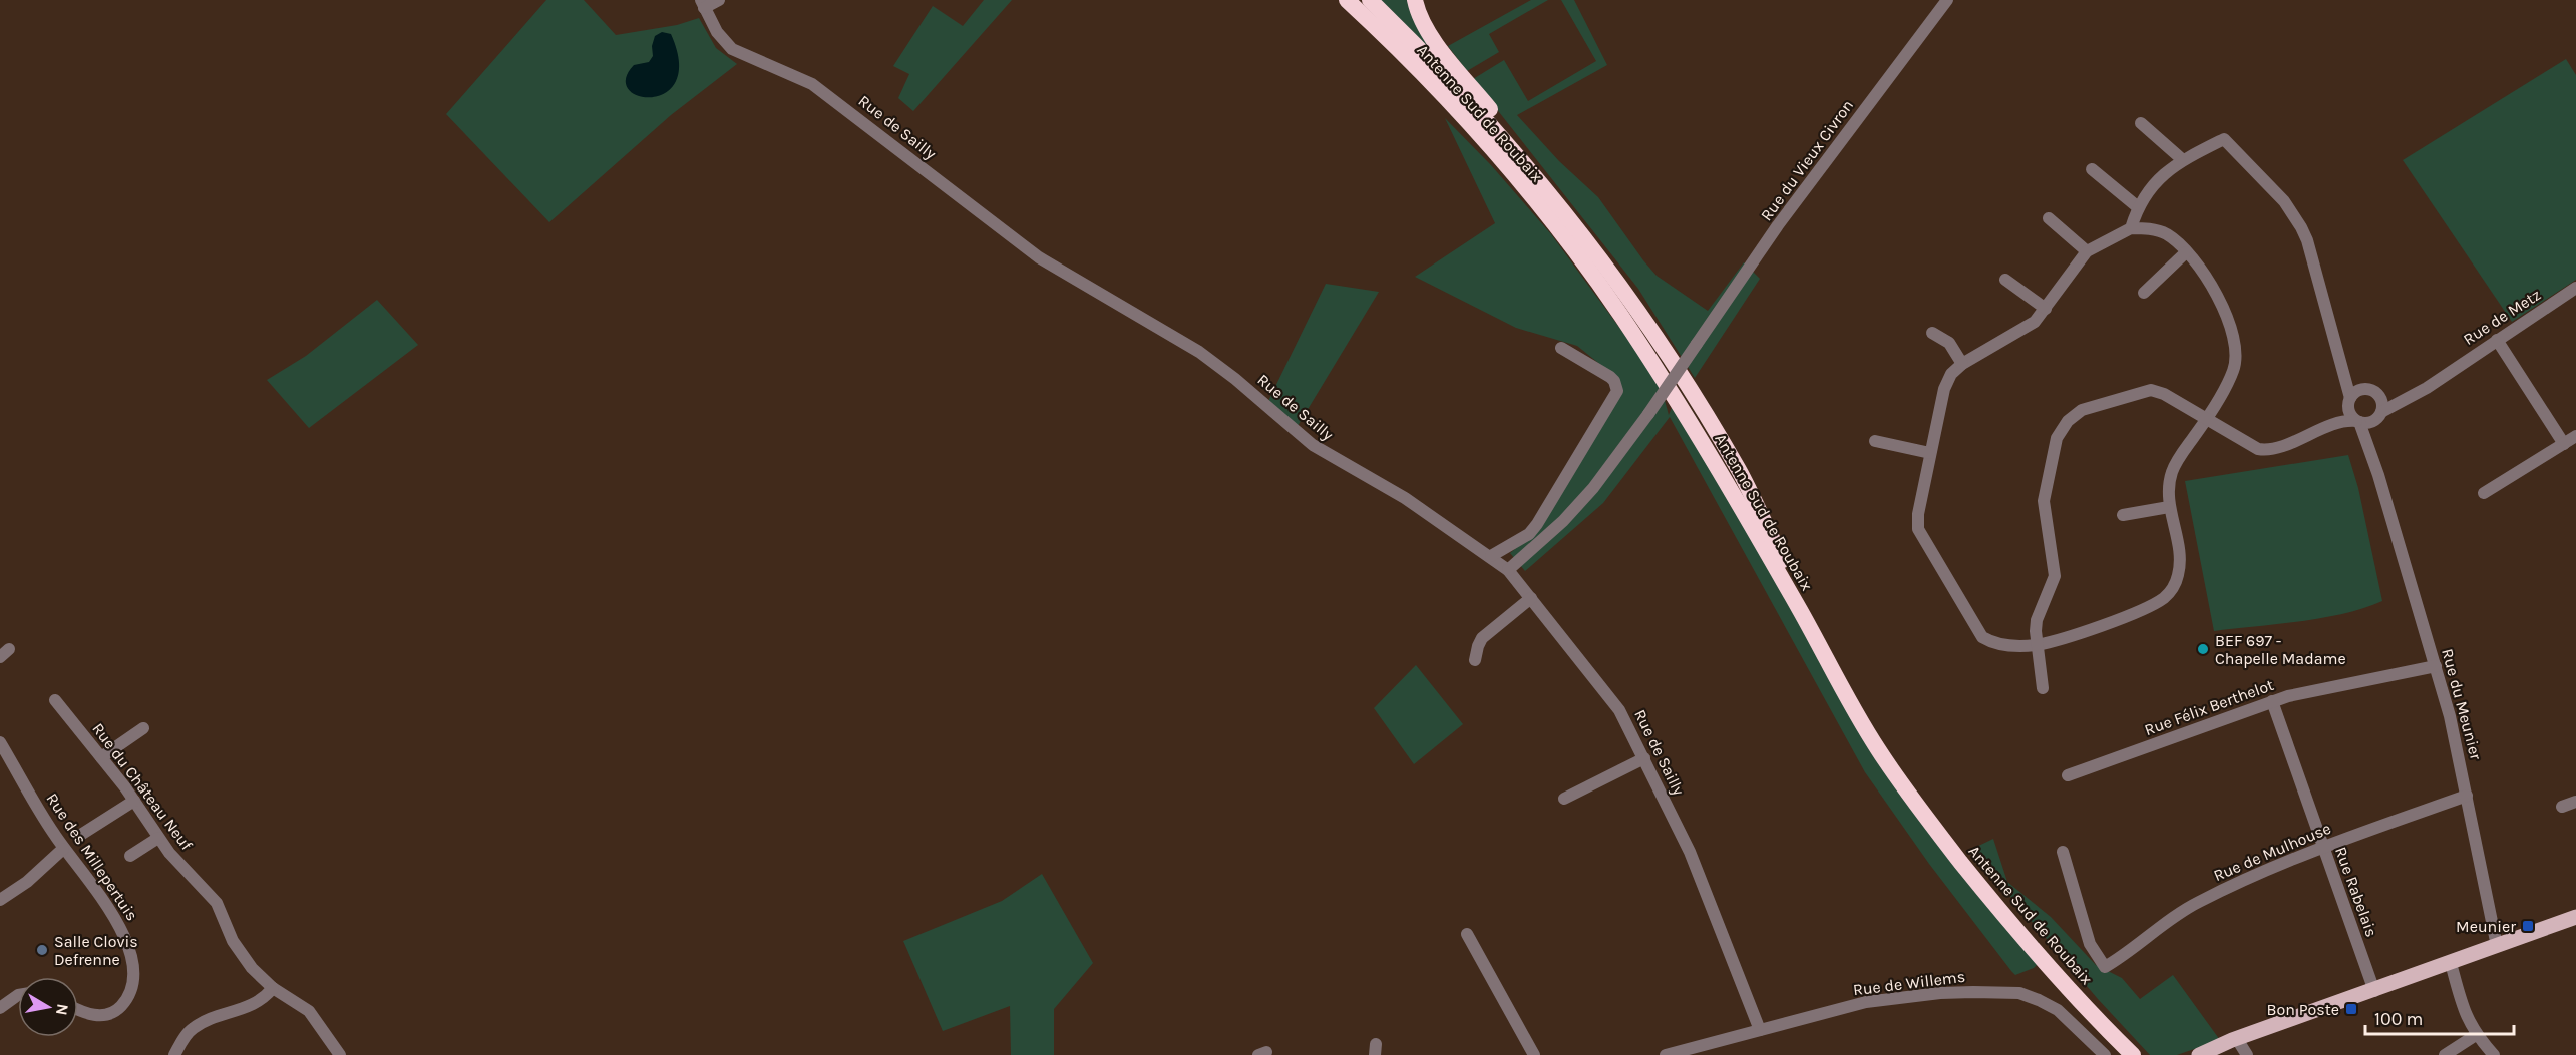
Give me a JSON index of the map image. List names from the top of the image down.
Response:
{
  "streets": {
    "highway": ["Antenne Sud de Roubaix"],
    "street": [
      "Rue de Sailly",
      "Rue du Vieux Civron",
      "Rue de Metz",
      "Rue du Meunier",
      "Rue Félix Berthelot",
      "Rue du Château Neuf",
      "Rue de Mulhouse",
      "Rue des Millepertuis",
      "Rue Rabelais",
      "Rue de Willems"
    ]
  },
  "crossings": [
    ["Rue de Sailly", "Rue du Vieux Civron"],
    ["Rue de Sailly", "Rue de Willems"],
    ["Rue de Metz", "Rue du Meunier"],
    ["Rue du Meunier", "Rue Félix Berthelot"],
    ["Rue du Meunier", "Rue de Mulhouse"],
    ["Rue Félix Berthelot", "Rue Rabelais"],
    ["Rue de Mulhouse", "Rue Rabelais"]
  ],
  "places": {
    "other": ["BEF 697 - Chapelle Madame", "Salle Clovis Defrenne"],
    "transit": ["Meunier", "Bon Poste"]
  },
  "scale_bar": "100 m",
  "north": "right"
}
